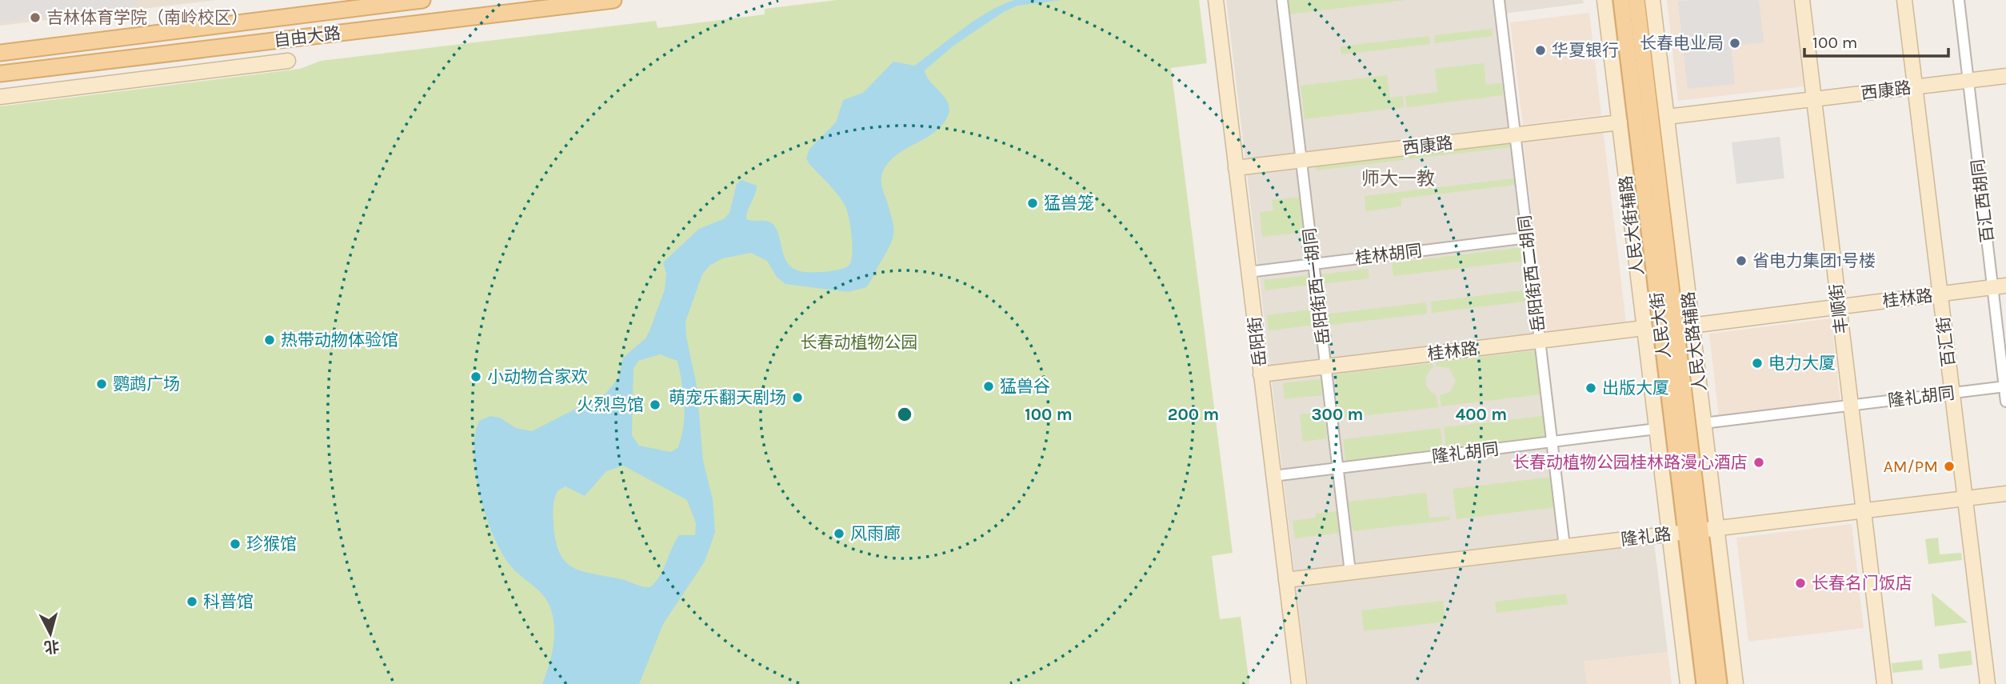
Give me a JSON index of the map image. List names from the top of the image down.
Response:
{
  "streets": {
    "main road": ["自由大路", "人民大街"],
    "street": [
      "西康路",
      "百汇西胡同",
      "人民大街辅路",
      "桂林胡同",
      "岳阳街西二胡同",
      "岳阳街西一胡同",
      "桂林路",
      "丰顺街",
      "岳阳街",
      "人民大路辅路",
      "百汇街",
      "隆礼胡同",
      "隆礼路"
    ]
  },
  "crossings": [
    ["西康路", "百汇西胡同"],
    ["西康路", "人民大街辅路"],
    ["西康路", "岳阳街西二胡同"],
    ["西康路", "岳阳街西一胡同"],
    ["西康路", "丰顺街"],
    ["西康路", "岳阳街"],
    ["西康路", "人民大路辅路"],
    ["西康路", "百汇街"],
    ["百汇西胡同", "桂林路"],
    ["百汇西胡同", "隆礼胡同"],
    ["人民大街辅路", "桂林路"],
    ["人民大街辅路", "隆礼胡同"],
    ["人民大街辅路", "隆礼路"],
    ["桂林胡同", "岳阳街西二胡同"],
    ["桂林胡同", "岳阳街西一胡同"],
    ["桂林胡同", "岳阳街"],
    ["岳阳街西二胡同", "桂林路"],
    ["岳阳街西二胡同", "隆礼胡同"],
    ["岳阳街西二胡同", "隆礼路"],
    ["岳阳街西一胡同", "桂林路"],
    ["岳阳街西一胡同", "隆礼胡同"],
    ["岳阳街西一胡同", "隆礼路"],
    ["桂林路", "丰顺街"],
    ["桂林路", "人民大街"],
    ["桂林路", "岳阳街"],
    ["桂林路", "人民大路辅路"],
    ["桂林路", "百汇街"],
    ["丰顺街", "隆礼胡同"],
    ["丰顺街", "隆礼路"],
    ["人民大街", "隆礼路"],
    ["岳阳街", "隆礼胡同"],
    ["岳阳街", "隆礼路"],
    ["人民大路辅路", "隆礼胡同"],
    ["人民大路辅路", "隆礼路"],
    ["百汇街", "隆礼胡同"],
    ["百汇街", "隆礼路"]
  ],
  "districts": ["师大一教"],
  "parks": ["长春动植物公园"],
  "places": [
    "吉林体育学院（南岭校区）",
    "长春电业局",
    "华夏银行",
    "猛兽笼",
    "省电力集团1号楼",
    "热带动物体验馆",
    "电力大厦",
    "小动物合家欢",
    "鹦鹉广场",
    "猛兽谷",
    "出版大厦",
    "萌宠乐翻天剧场",
    "火烈鸟馆",
    "长春动植物公园桂林路漫心酒店",
    "AM/PM",
    "风雨廊",
    "珍猴馆",
    "长春名门饭店",
    "科普馆"
  ],
  "scale_bar": "100 m",
  "north": "bottom",
  "rings": [
    "100 m",
    "200 m",
    "300 m",
    "400 m"
  ]
}
